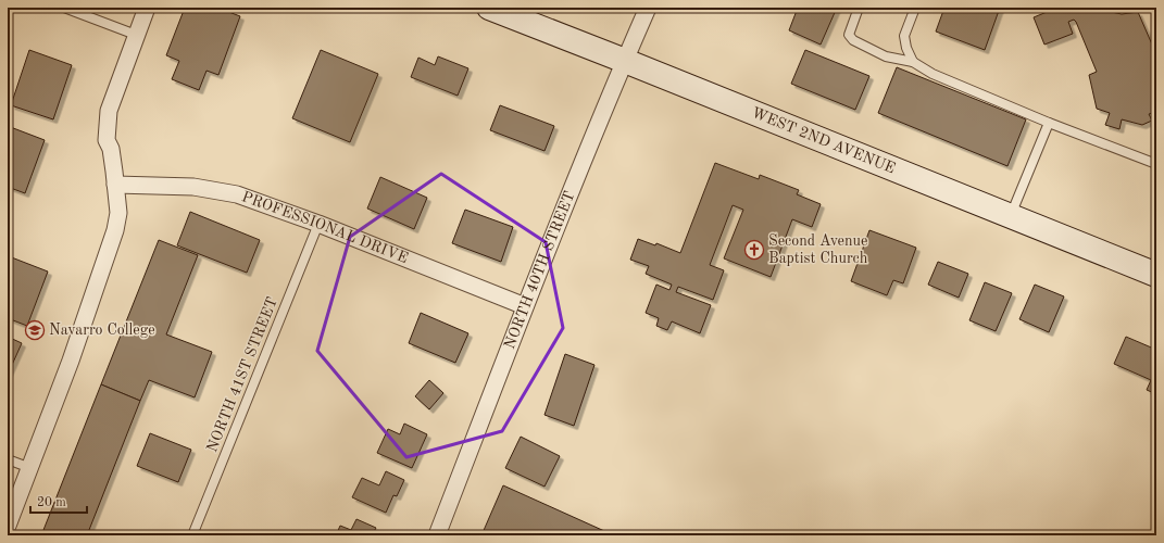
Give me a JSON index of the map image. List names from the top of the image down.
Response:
{
  "streets": {
    "street": ["WEST 2ND AVENUE", "PROFESSIONAL DRIVE", "NORTH 40TH STREET"],
    "lane": ["NORTH 41ST STREET"]
  },
  "crossings": [
    ["WEST 2ND AVENUE", "NORTH 40TH STREET"],
    ["PROFESSIONAL DRIVE", "NORTH 40TH STREET"],
    ["PROFESSIONAL DRIVE", "NORTH 41ST STREET"]
  ],
  "places": {
    "church": ["Second Avenue Baptist Church"],
    "school or university": ["Navarro College"]
  },
  "scale_bar": "20 m"
}
